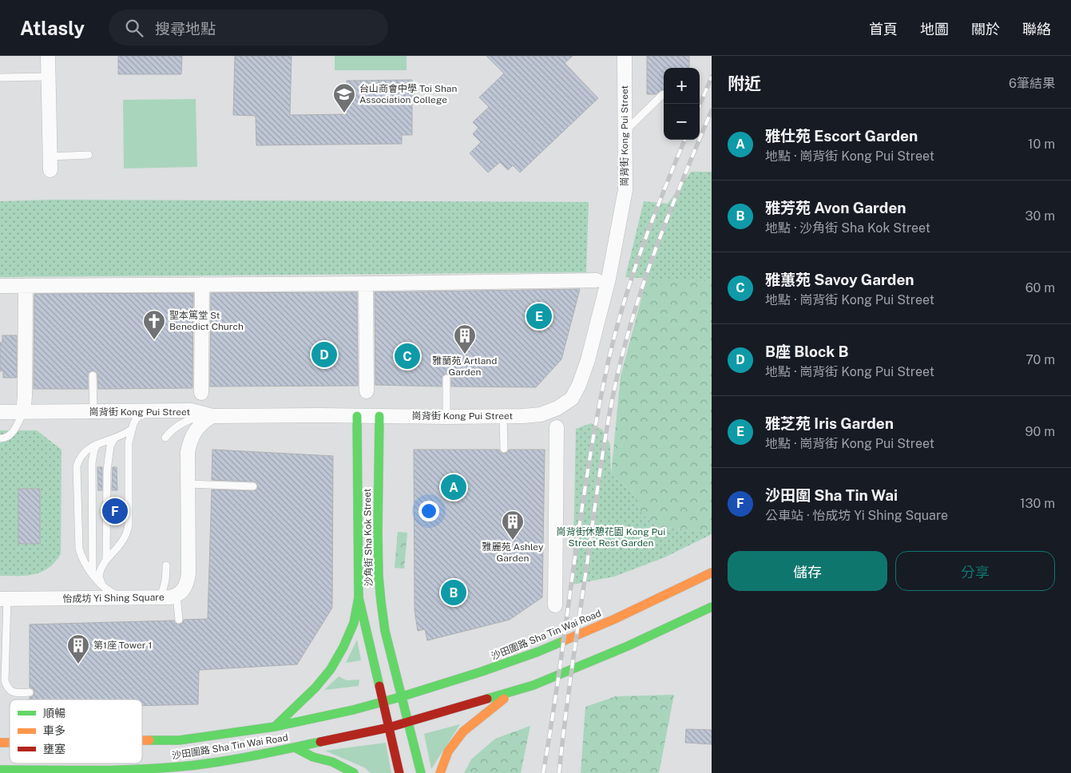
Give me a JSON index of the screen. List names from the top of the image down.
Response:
{
  "streets": {
    "main road": ["沙角街 Sha Kok Street", "沙田圍路 Sha Tin Wai Road"],
    "street": ["崗背街 Kong Pui Street", "怡成坊 Yi Shing Square"]
  },
  "crossings": [
    ["崗背街 Kong Pui Street", "沙角街 Sha Kok Street"],
    ["崗背街 Kong Pui Street", "怡成坊 Yi Shing Square"],
    ["沙角街 Sha Kok Street", "沙田圍路 Sha Tin Wai Road"]
  ],
  "parks": ["崗背街休憩花園 Kong Pui Street Rest Garden"],
  "places": {
    "school or university": ["台山商會中學 Toi Shan Association College"],
    "church": ["聖本篤堂 St Benedict Church"],
    "building": ["雅蘭苑 Artland Garden", "雅麗苑 Ashley Garden", "第1座 Tower 1"]
  },
  "legend": ["順暢", "車多", "壅塞"],
  "page": {
    "header": "Atlasly",
    "search": "搜尋地點",
    "nav": [
      "首頁",
      "地圖",
      "關於",
      "聯絡"
    ],
    "heading": ["附近", "6筆結果"],
    "map_buttons": ["+", "−"],
    "list": [
      {
        "mark": "A",
        "name": "雅仕苑 Escort Garden",
        "note": "地點 · 崗背街 Kong Pui Street",
        "value": "10 m"
      },
      {
        "mark": "B",
        "name": "雅芳苑 Avon Garden",
        "note": "地點 · 沙角街 Sha Kok Street",
        "value": "30 m"
      },
      {
        "mark": "C",
        "name": "雅蕙苑 Savoy Garden",
        "note": "地點 · 崗背街 Kong Pui Street",
        "value": "60 m"
      },
      {
        "mark": "D",
        "name": "B座 Block B",
        "note": "地點 · 崗背街 Kong Pui Street",
        "value": "70 m"
      },
      {
        "mark": "E",
        "name": "雅芝苑 Iris Garden",
        "note": "地點 · 崗背街 Kong Pui Street",
        "value": "90 m"
      },
      {
        "mark": "F",
        "name": "沙田圍 Sha Tin Wai",
        "note": "公車站 · 怡成坊 Yi Shing Square",
        "value": "130 m"
      }
    ],
    "pins": [
      "E",
      "D",
      "C",
      "A",
      "F",
      "B"
    ],
    "buttons": ["儲存", "分享"]
  }
}
